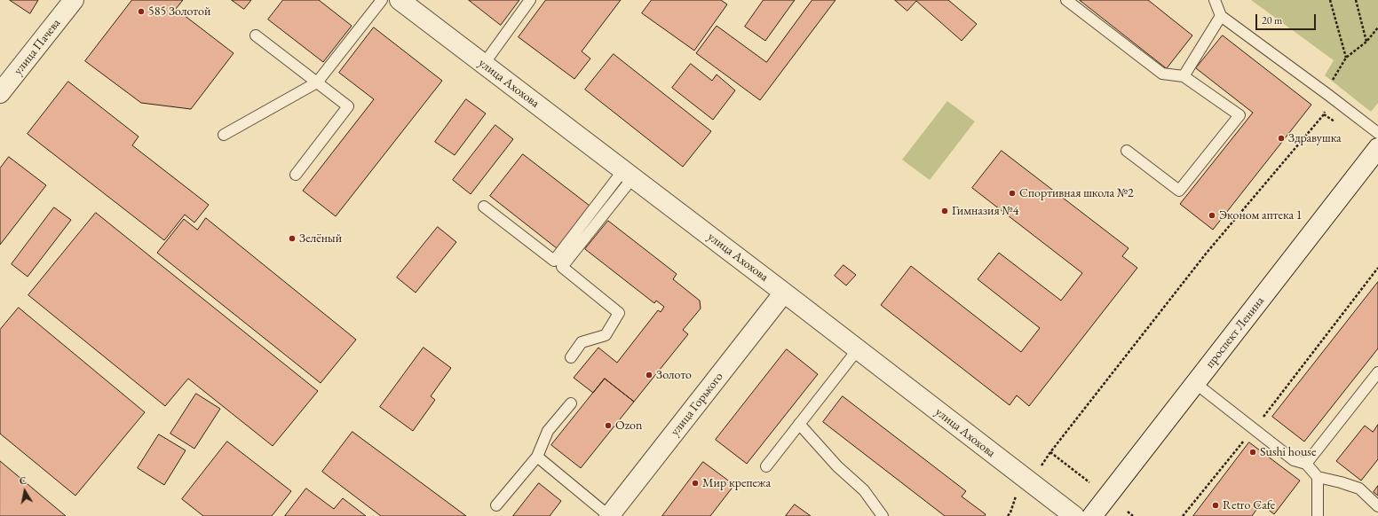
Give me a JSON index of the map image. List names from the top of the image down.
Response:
{
  "streets": {
    "street": [
      "улица Пачева",
      "улица Ахохова",
      "проспект Ленина",
      "улица Горького"
    ]
  },
  "crossings": [
    ["улица Ахохова", "улица Горького"]
  ],
  "places": [
    "585 Золотой",
    "Здравушка",
    "Спортивная школа №2",
    "Гимназия №4",
    "Эконом аптека 1",
    "Зелёный",
    "Золото",
    "Ozon",
    "Sushi house",
    "Мир крепежа",
    "Retro Cafe"
  ],
  "scale_bar": "20 m",
  "north": "top"
}
